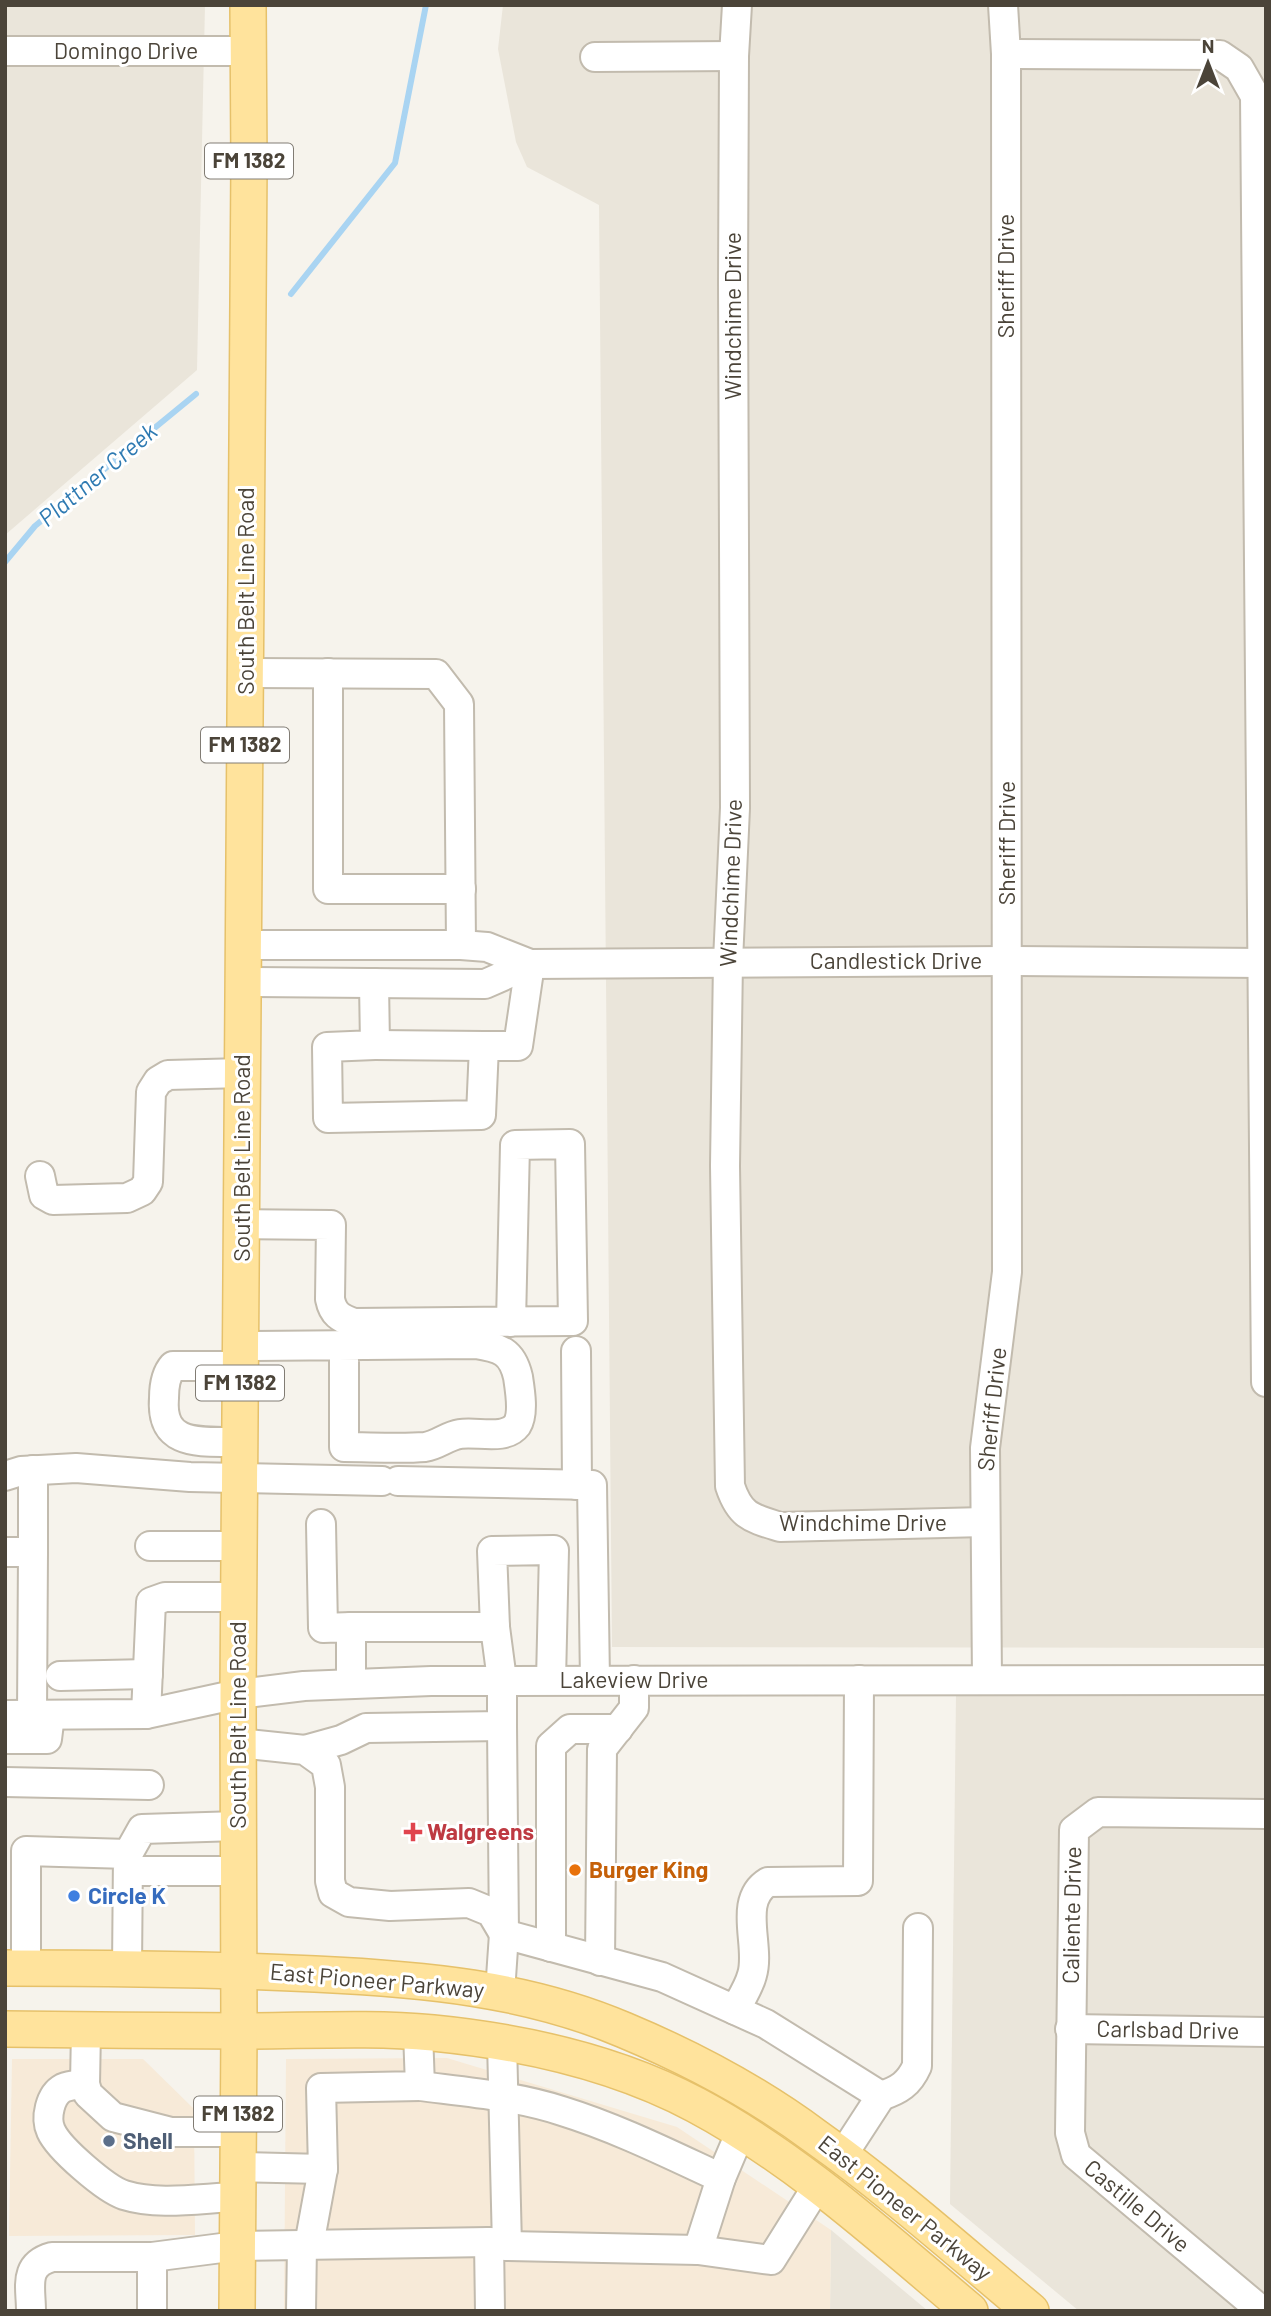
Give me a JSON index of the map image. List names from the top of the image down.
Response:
{
  "streets": {
    "main road": ["FM 1382", "South Belt Line Road", "East Pioneer Parkway"],
    "street": [
      "Domingo Drive",
      "Sheriff Drive",
      "Windchime Drive",
      "Candlestick Drive",
      "Lakeview Drive",
      "Caliente Drive",
      "Carlsbad Drive",
      "Castille Drive"
    ]
  },
  "crossings": [
    ["Domingo Drive", "South Belt Line Road"],
    ["Sheriff Drive", "Windchime Drive"],
    ["Sheriff Drive", "Candlestick Drive"],
    ["Sheriff Drive", "Lakeview Drive"],
    ["Windchime Drive", "Candlestick Drive"],
    ["South Belt Line Road", "Candlestick Drive"],
    ["South Belt Line Road", "Lakeview Drive"],
    ["South Belt Line Road", "East Pioneer Parkway"],
    ["Caliente Drive", "Carlsbad Drive"],
    ["Caliente Drive", "Castille Drive"],
    ["Carlsbad Drive", "Castille Drive"]
  ],
  "water": ["Plattner Creek"],
  "places": {
    "health": ["Walgreens"],
    "other": ["Burger King", "Circle K", "Shell"]
  },
  "north": "top"
}
